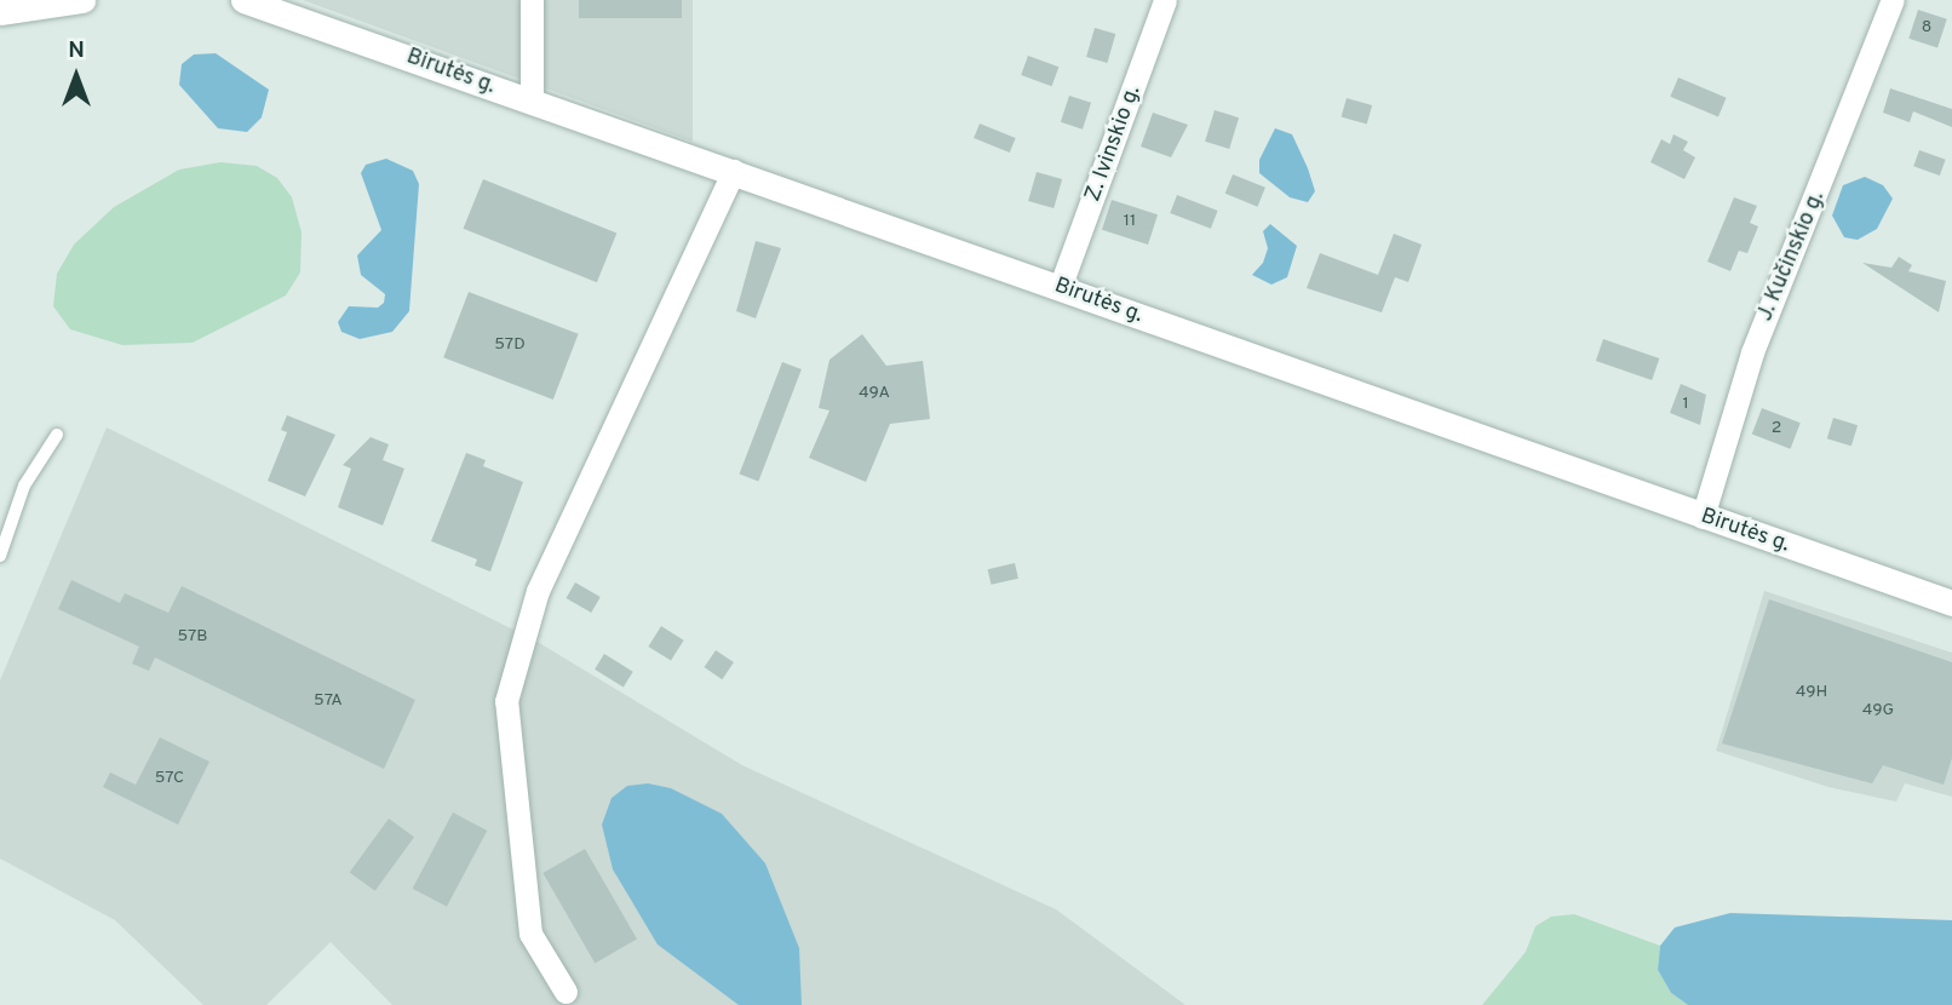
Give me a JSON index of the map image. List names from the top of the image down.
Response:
{
  "streets": {
    "main road": ["Birutės g."],
    "street": ["Z. Ivinskio g.", "J. Kučinskio g."]
  },
  "crossings": [
    ["Birutės g.", "Z. Ivinskio g."],
    ["Birutės g.", "J. Kučinskio g."]
  ],
  "house_numbers": [
    "8",
    "11",
    "57D",
    "49A",
    "1",
    "2",
    "57B",
    "49H",
    "57A",
    "49G",
    "57C"
  ],
  "north": "top"
}
